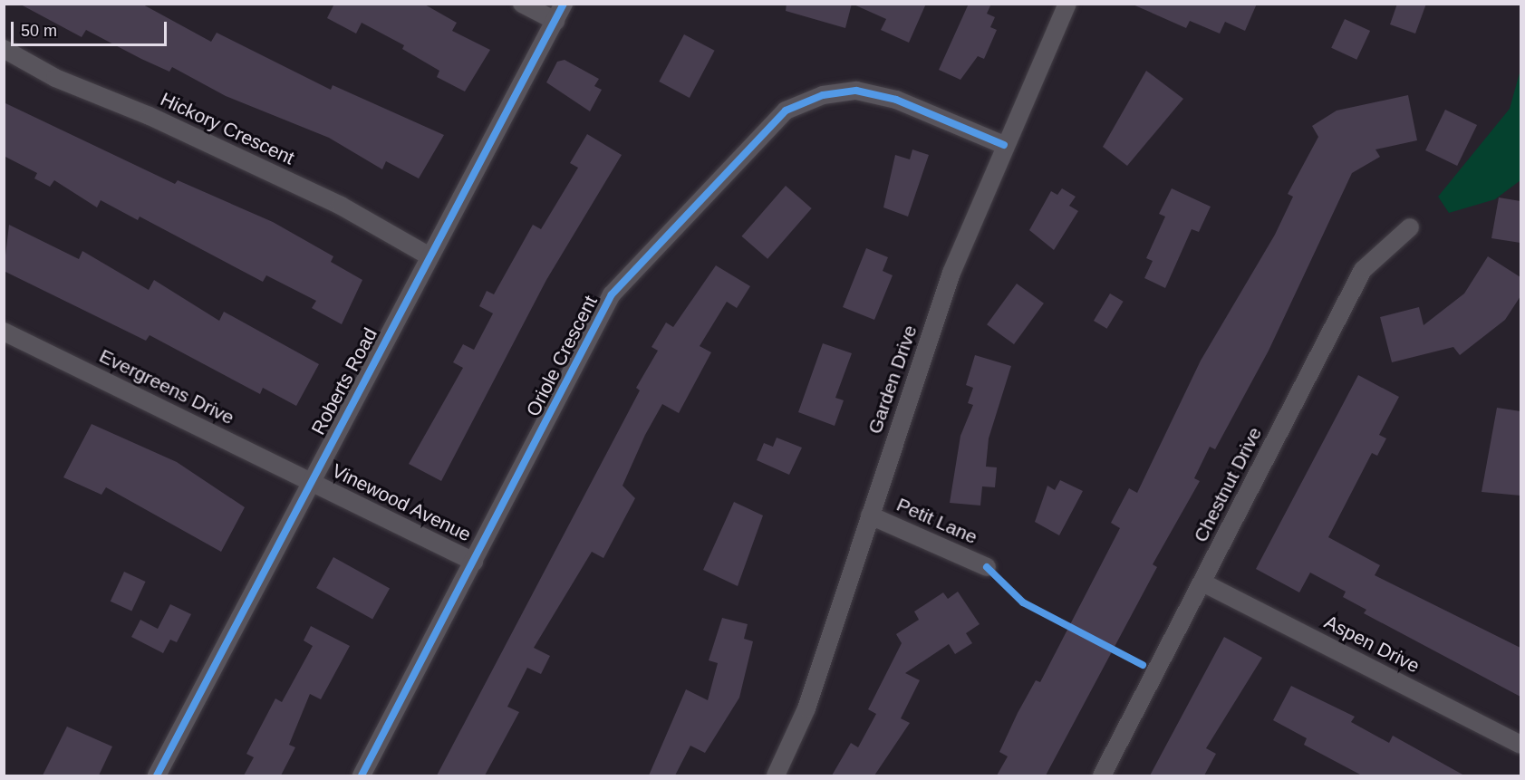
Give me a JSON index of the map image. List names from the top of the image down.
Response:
{
  "streets": {
    "street": [
      "Hickory Crescent",
      "Oriole Crescent",
      "Garden Drive",
      "Roberts Road",
      "Evergreens Drive",
      "Chestnut Drive",
      "Vinewood Avenue",
      "Petit Lane",
      "Aspen Drive"
    ]
  },
  "crossings": [
    ["Hickory Crescent", "Roberts Road"],
    ["Oriole Crescent", "Garden Drive"],
    ["Oriole Crescent", "Vinewood Avenue"],
    ["Garden Drive", "Petit Lane"],
    ["Roberts Road", "Evergreens Drive"],
    ["Roberts Road", "Vinewood Avenue"],
    ["Evergreens Drive", "Vinewood Avenue"],
    ["Chestnut Drive", "Aspen Drive"]
  ],
  "scale_bar": "50 m"
}
